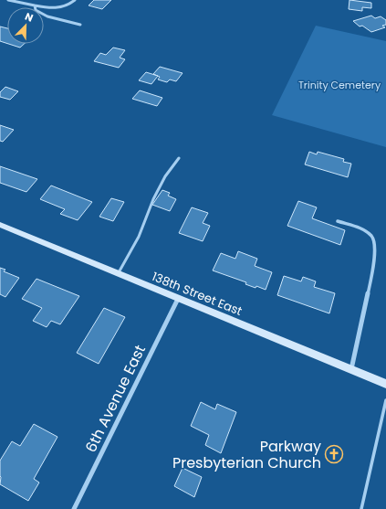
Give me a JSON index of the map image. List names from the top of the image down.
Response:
{
  "streets": {
    "street": ["138th Street East", "6th Avenue East"]
  },
  "crossings": [
    ["138th Street East", "6th Avenue East"]
  ],
  "parks": ["Trinity Cemetery"],
  "places": {
    "church": ["Parkway Presbyterian Church"]
  },
  "north": "top right"
}
